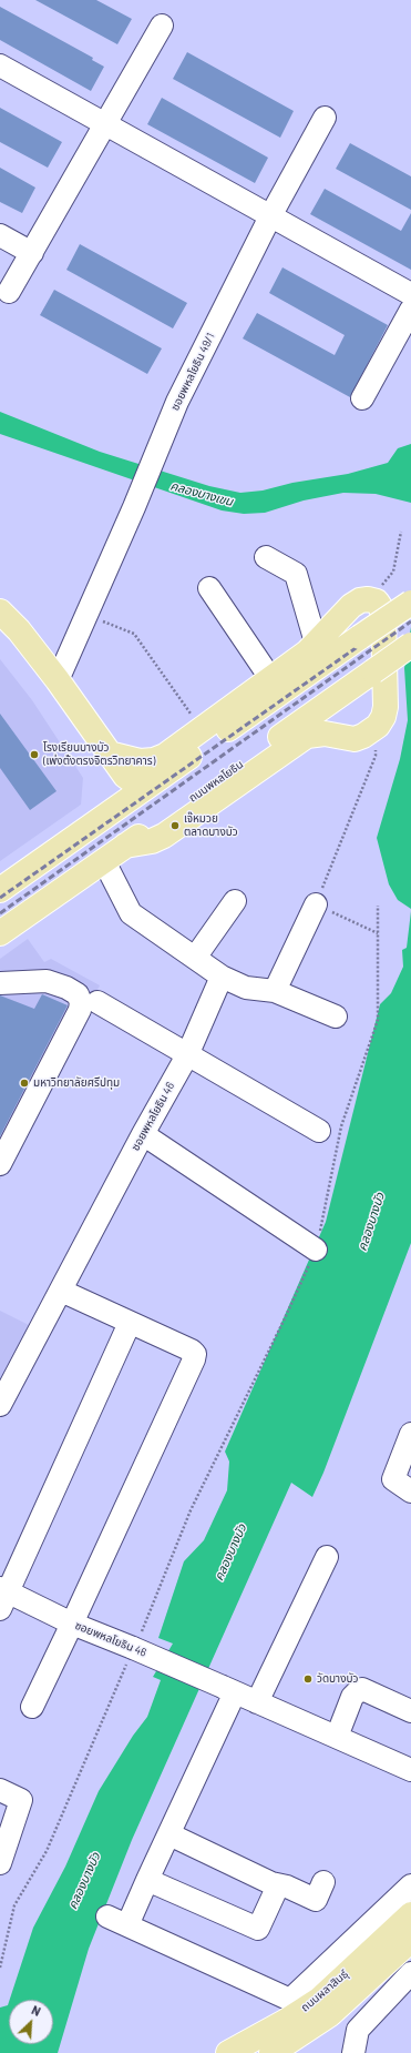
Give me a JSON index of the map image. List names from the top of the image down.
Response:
{
  "streets": {
    "main road": ["ถนนพหลโยธิน", "ถนนผลาสินธุ์"],
    "street": ["ซอยพหลโยธิน 49/1", "ซอยพหลโยธิน 46"]
  },
  "water": ["คลองบางเขน", "คลองบางบัว"],
  "places": [
    "โรงเรียนบางบัว (เพ่งตั้งตรงจิตรวิทยาคาร)",
    "เจ๊หมวย ตลาดบางบัว",
    "มหาวิทยาลัยศรีปทุม",
    "วัดบางบัว"
  ],
  "north": "top right"
}
